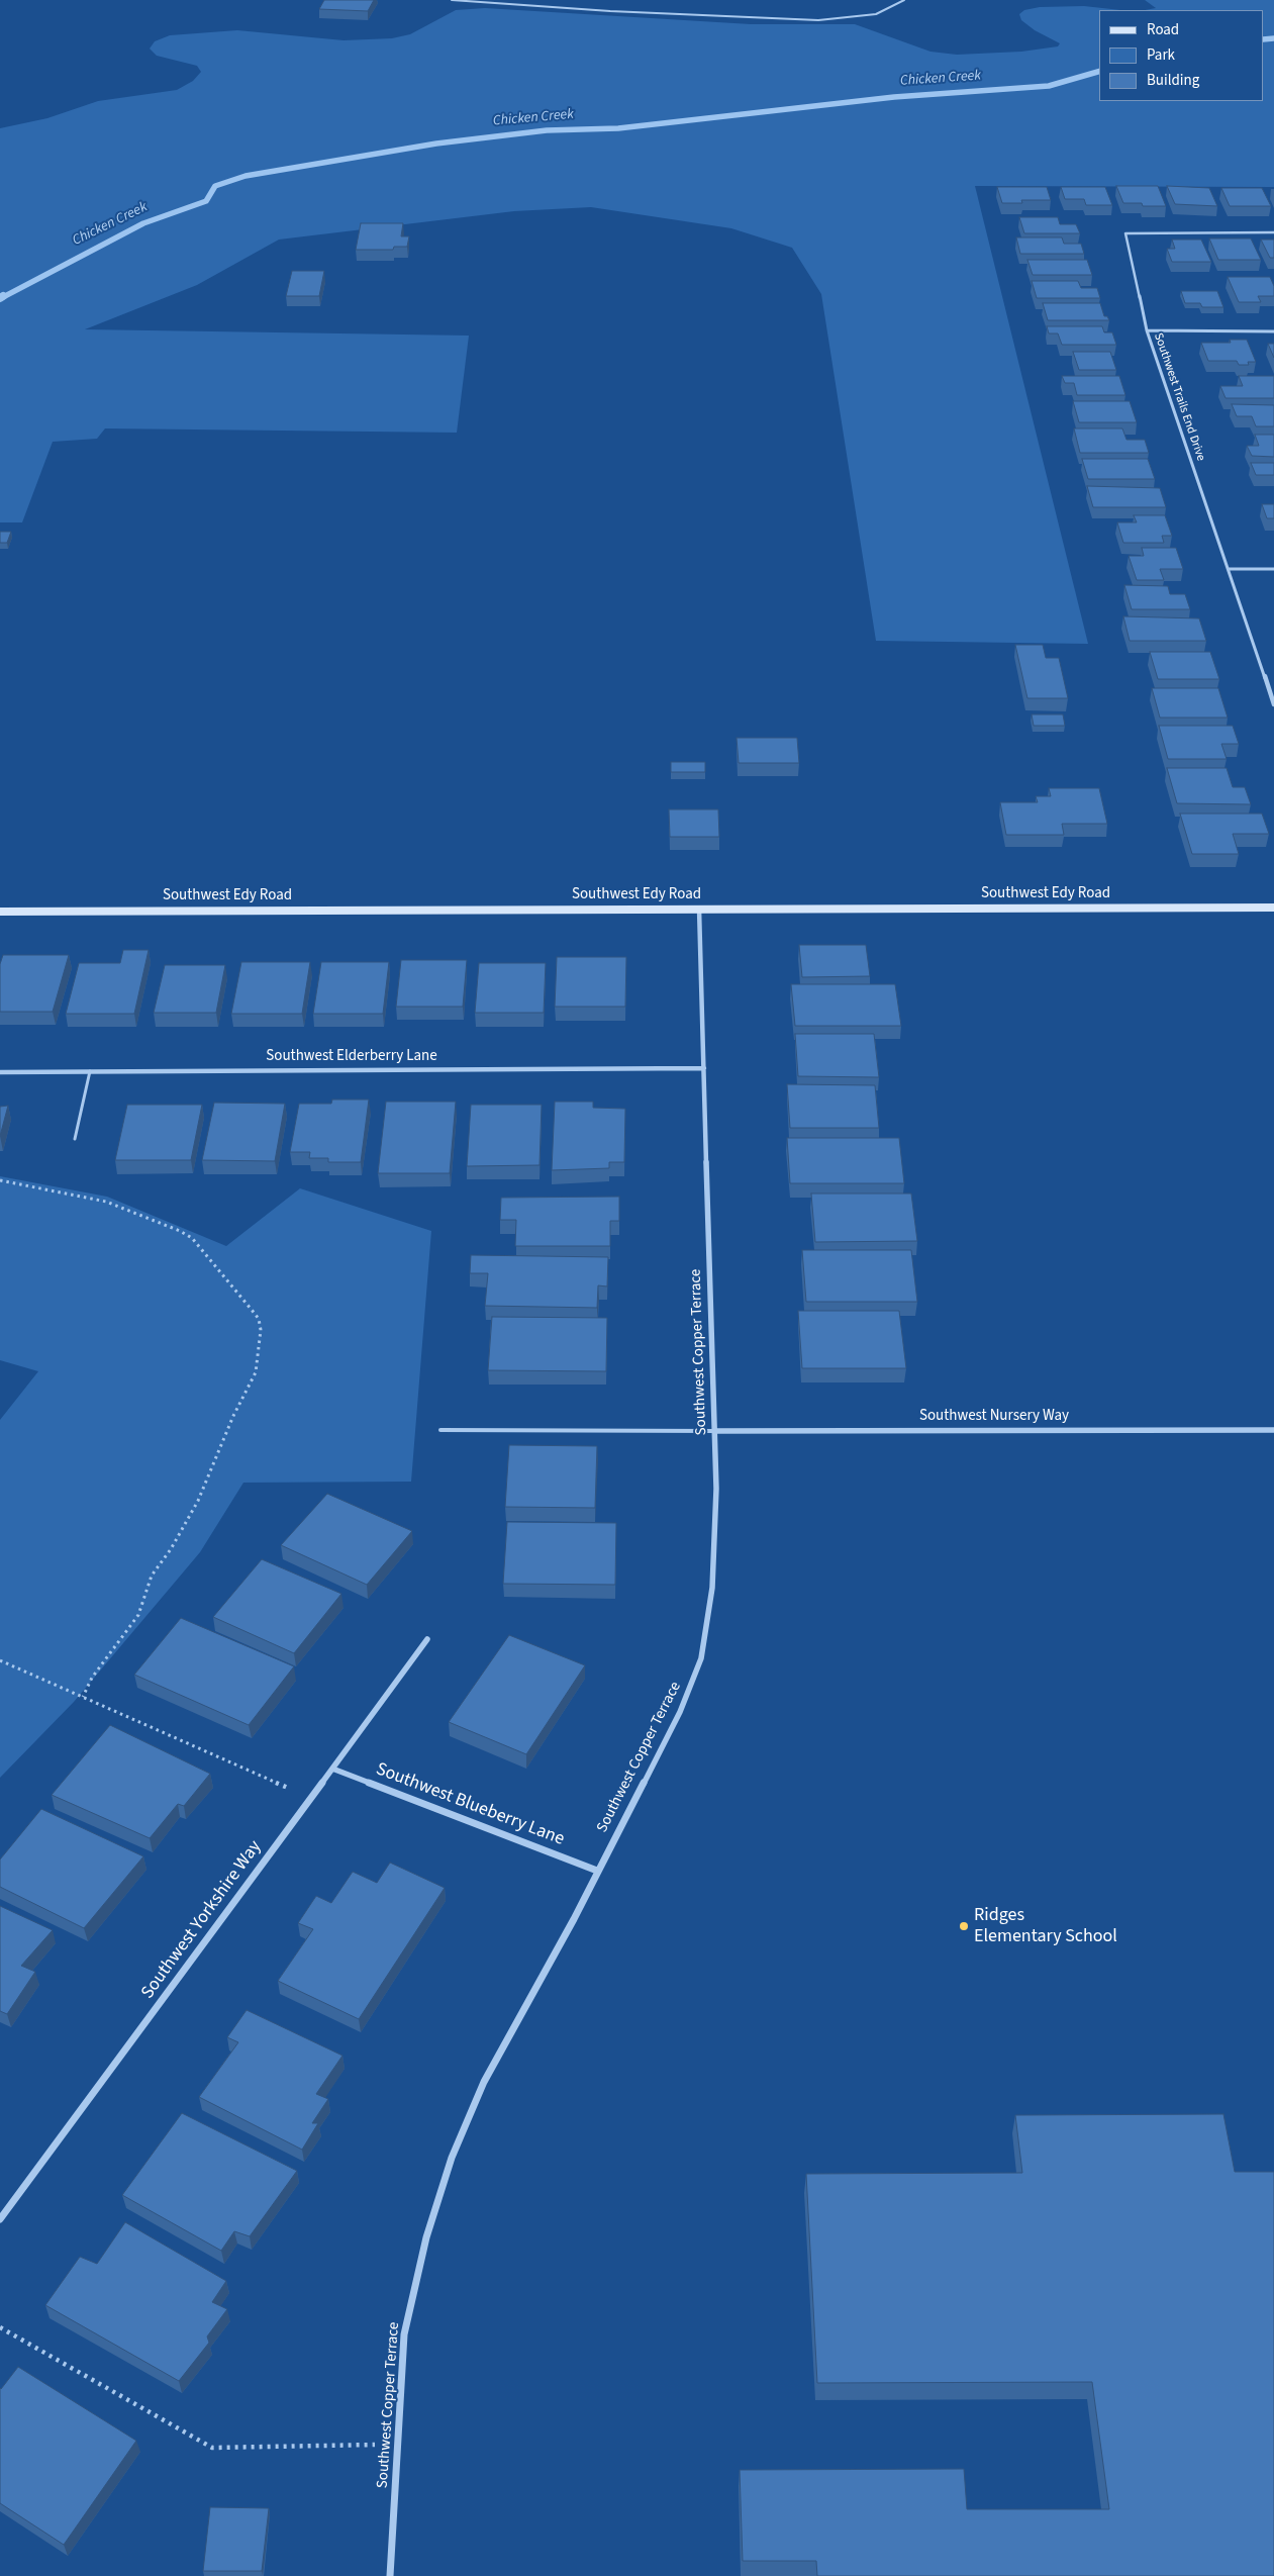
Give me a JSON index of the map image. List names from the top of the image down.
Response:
{
  "streets": {
    "main road": ["Southwest Edy Road"],
    "street": [
      "Southwest Trails End Drive",
      "Southwest Elderberry Lane",
      "Southwest Copper Terrace",
      "Southwest Nursery Way",
      "Southwest Blueberry Lane",
      "Southwest Yorkshire Way"
    ]
  },
  "crossings": [
    ["Southwest Edy Road", "Southwest Copper Terrace"],
    ["Southwest Elderberry Lane", "Southwest Copper Terrace"],
    ["Southwest Copper Terrace", "Southwest Nursery Way"],
    ["Southwest Copper Terrace", "Southwest Blueberry Lane"],
    ["Southwest Blueberry Lane", "Southwest Yorkshire Way"]
  ],
  "water": ["Chicken Creek"],
  "places": ["Ridges Elementary School"],
  "legend": ["Road", "Park", "Building"]
}
